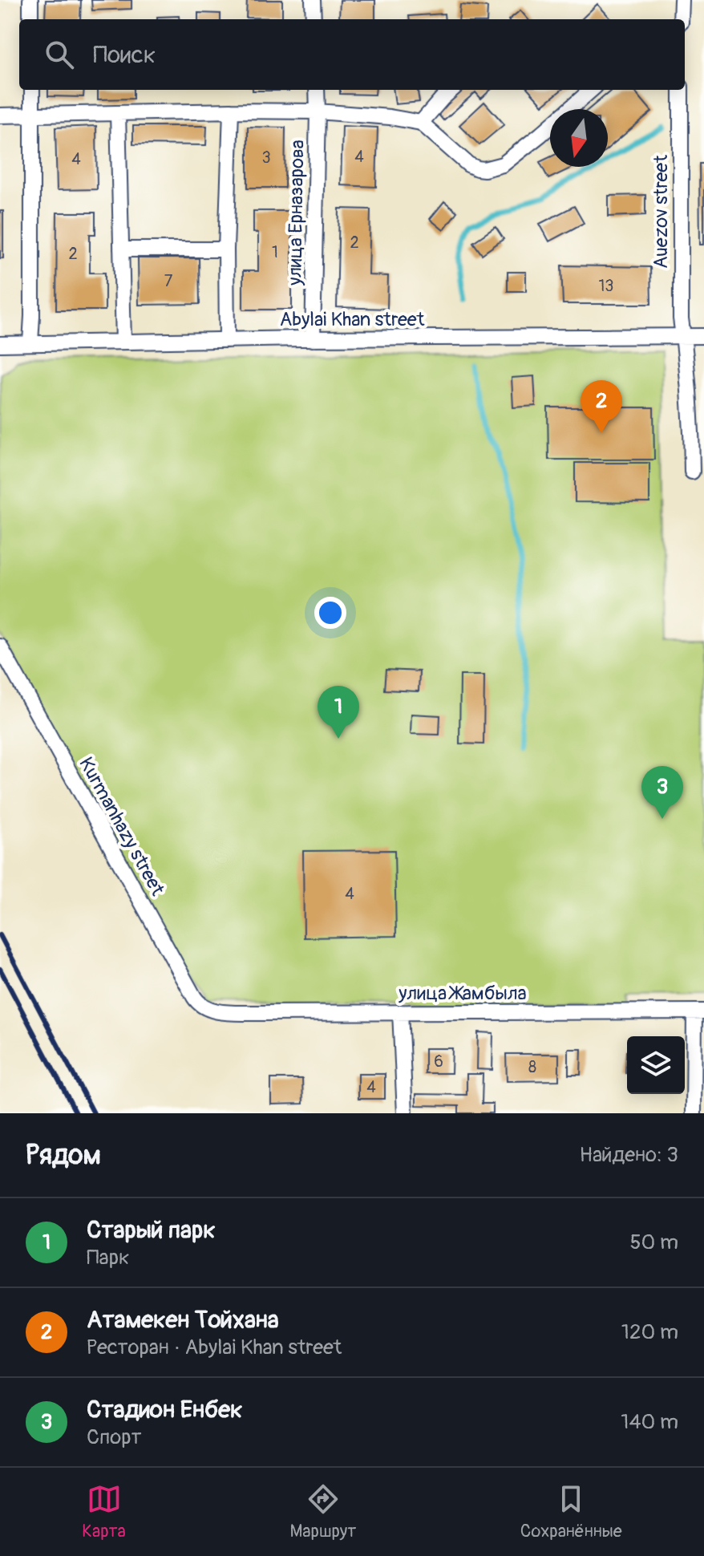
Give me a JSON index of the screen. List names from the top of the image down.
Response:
{
  "streets": {
    "street": [
      "Auezov street",
      "улица Ерназарова",
      "Abylai Khan street",
      "Kurmanhazy street",
      "улица Жамбыла"
    ]
  },
  "crossings": [
    ["Auezov street", "Abylai Khan street"],
    ["улица Ерназарова", "Abylai Khan street"],
    ["Kurmanhazy street", "улица Жамбыла"]
  ],
  "house_numbers": [
    "4",
    "3",
    "4",
    "2",
    "1",
    "2",
    "7",
    "13",
    "4",
    "6",
    "8",
    "4"
  ],
  "north": "bottom",
  "page": {
    "search": "Поиск",
    "pins": ["2", "1", "3"],
    "heading": ["Рядом", "Найдено: 3"],
    "list": [
      {
        "mark": "1",
        "name": "Старый парк",
        "note": "Парк",
        "value": "50 m"
      },
      {
        "mark": "2",
        "name": "Атамекен Тойхана",
        "note": "Ресторан · Abylai Khan street",
        "value": "120 m"
      },
      {
        "mark": "3",
        "name": "Стадион Енбек",
        "note": "Спорт",
        "value": "140 m"
      }
    ],
    "nav": ["Карта", "Маршрут", "Сохранённые"]
  }
}
